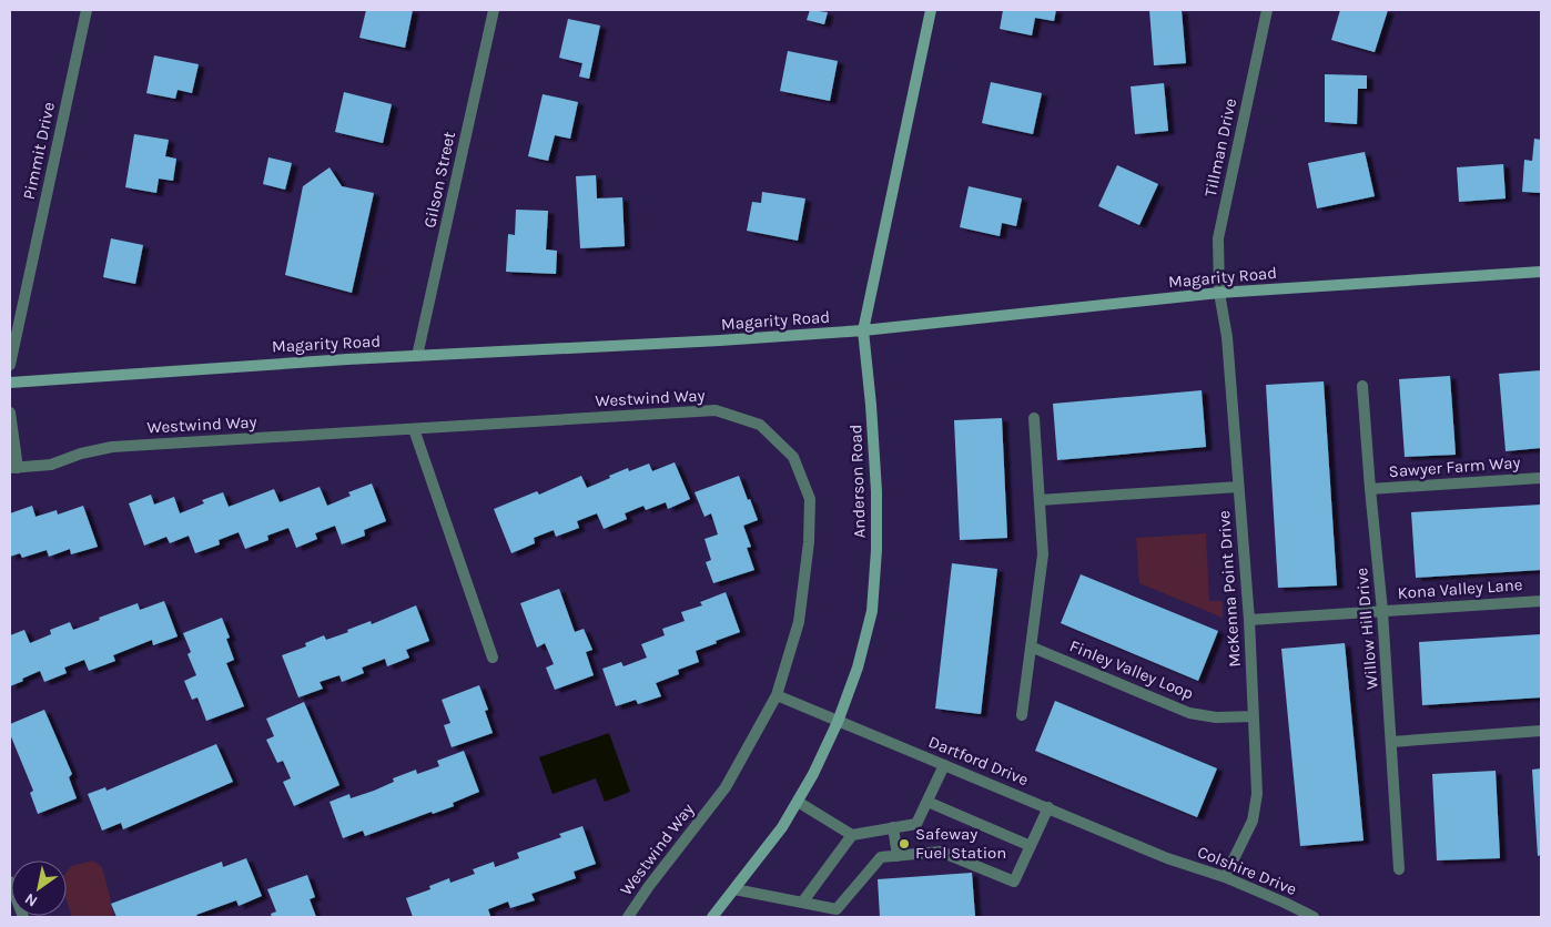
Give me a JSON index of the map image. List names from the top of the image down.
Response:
{
  "streets": {
    "main road": ["Magarity Road", "Anderson Road"],
    "street": [
      "Tillman Drive",
      "Pimmit Drive",
      "Gilson Street",
      "Westwind Way",
      "Sawyer Farm Way",
      "McKenna Point Drive",
      "Kona Valley Lane",
      "Willow Hill Drive",
      "Finley Valley Loop",
      "Dartford Drive",
      "Colshire Drive"
    ]
  },
  "crossings": [
    ["Tillman Drive", "Magarity Road"],
    ["Tillman Drive", "McKenna Point Drive"],
    ["Gilson Street", "Magarity Road"],
    ["Magarity Road", "Anderson Road"],
    ["Magarity Road", "McKenna Point Drive"],
    ["Westwind Way", "Dartford Drive"],
    ["Sawyer Farm Way", "Willow Hill Drive"],
    ["Anderson Road", "Dartford Drive"],
    ["McKenna Point Drive", "Kona Valley Lane"],
    ["McKenna Point Drive", "Finley Valley Loop"],
    ["McKenna Point Drive", "Colshire Drive"],
    ["Kona Valley Lane", "Willow Hill Drive"],
    ["Dartford Drive", "Colshire Drive"]
  ],
  "places": ["Safeway Fuel Station"],
  "north": "bottom left"
}
